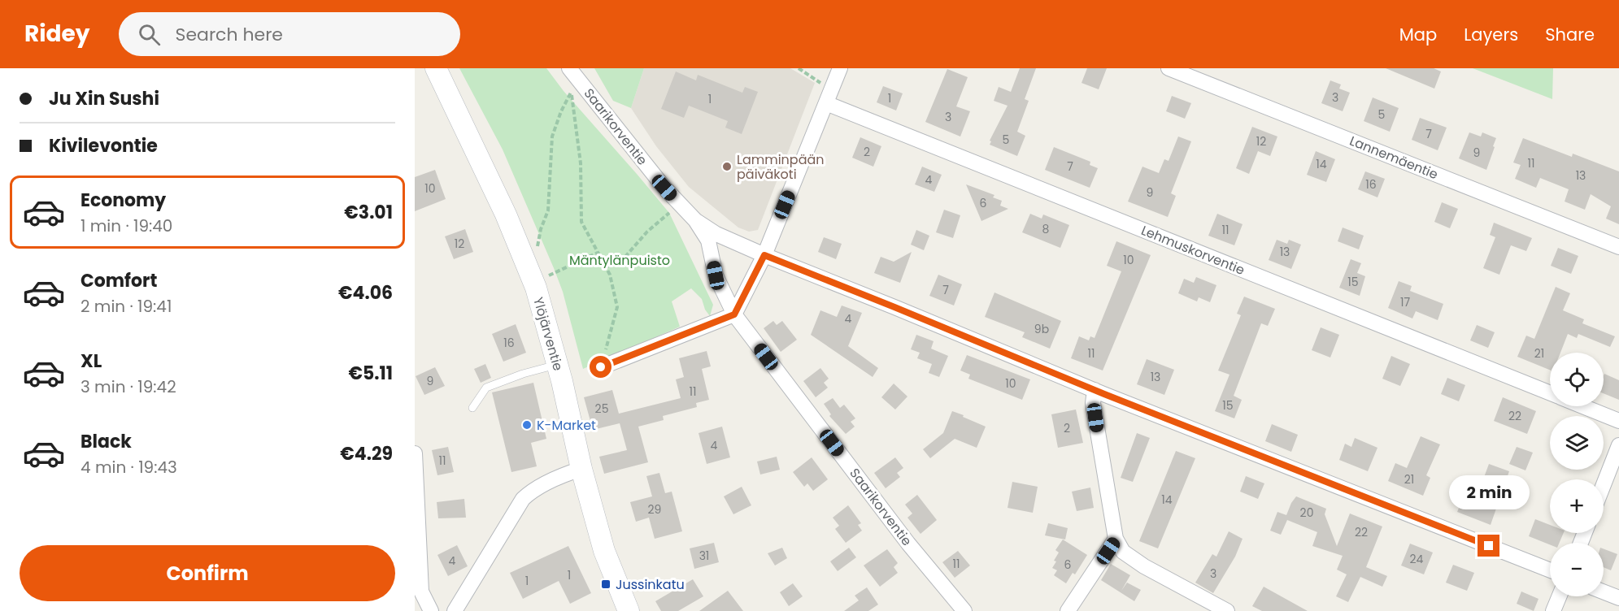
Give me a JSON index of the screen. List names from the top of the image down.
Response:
{
  "streets": {
    "main road": ["Ylöjärventie"],
    "street": ["Saarikorventie", "Lannemäentie", "Lehmuskorventie"]
  },
  "parks": ["Mäntylänpuisto"],
  "places": {
    "other": ["Lamminpään päiväkoti", "K-Market"],
    "transit": ["Jussinkatu"]
  },
  "house_numbers": [
    "3",
    "1",
    "1",
    "5",
    "3",
    "7",
    "5",
    "12",
    "2",
    "9",
    "11",
    "14",
    "7",
    "13",
    "4",
    "16",
    "10",
    "9",
    "6",
    "8",
    "11",
    "12",
    "13",
    "10",
    "15",
    "7",
    "17",
    "4",
    "9b",
    "16",
    "11",
    "21",
    "13",
    "9",
    "10",
    "11",
    "15",
    "25",
    "22",
    "2",
    "4",
    "11",
    "21",
    "14",
    "29",
    "20",
    "22",
    "31",
    "24",
    "4",
    "11",
    "6",
    "3",
    "1",
    "1"
  ],
  "page": {
    "header": "Ridey",
    "search": "Search here",
    "nav": ["Map", "Layers", "Share"],
    "banner": ["Ju Xin Sushi", "Kivilevontie"],
    "list": [
      {
        "name": "Economy",
        "note": "1 min · 19:40",
        "value": "€3.01"
      },
      {
        "name": "Comfort",
        "note": "2 min · 19:41",
        "value": "€4.06"
      },
      {
        "name": "XL",
        "note": "3 min · 19:42",
        "value": "€5.11"
      },
      {
        "name": "Black",
        "note": "4 min · 19:43",
        "value": "€4.29"
      }
    ],
    "map_buttons": ["+", "−"],
    "bubble": "2 min",
    "buttons": "Confirm"
  }
}
